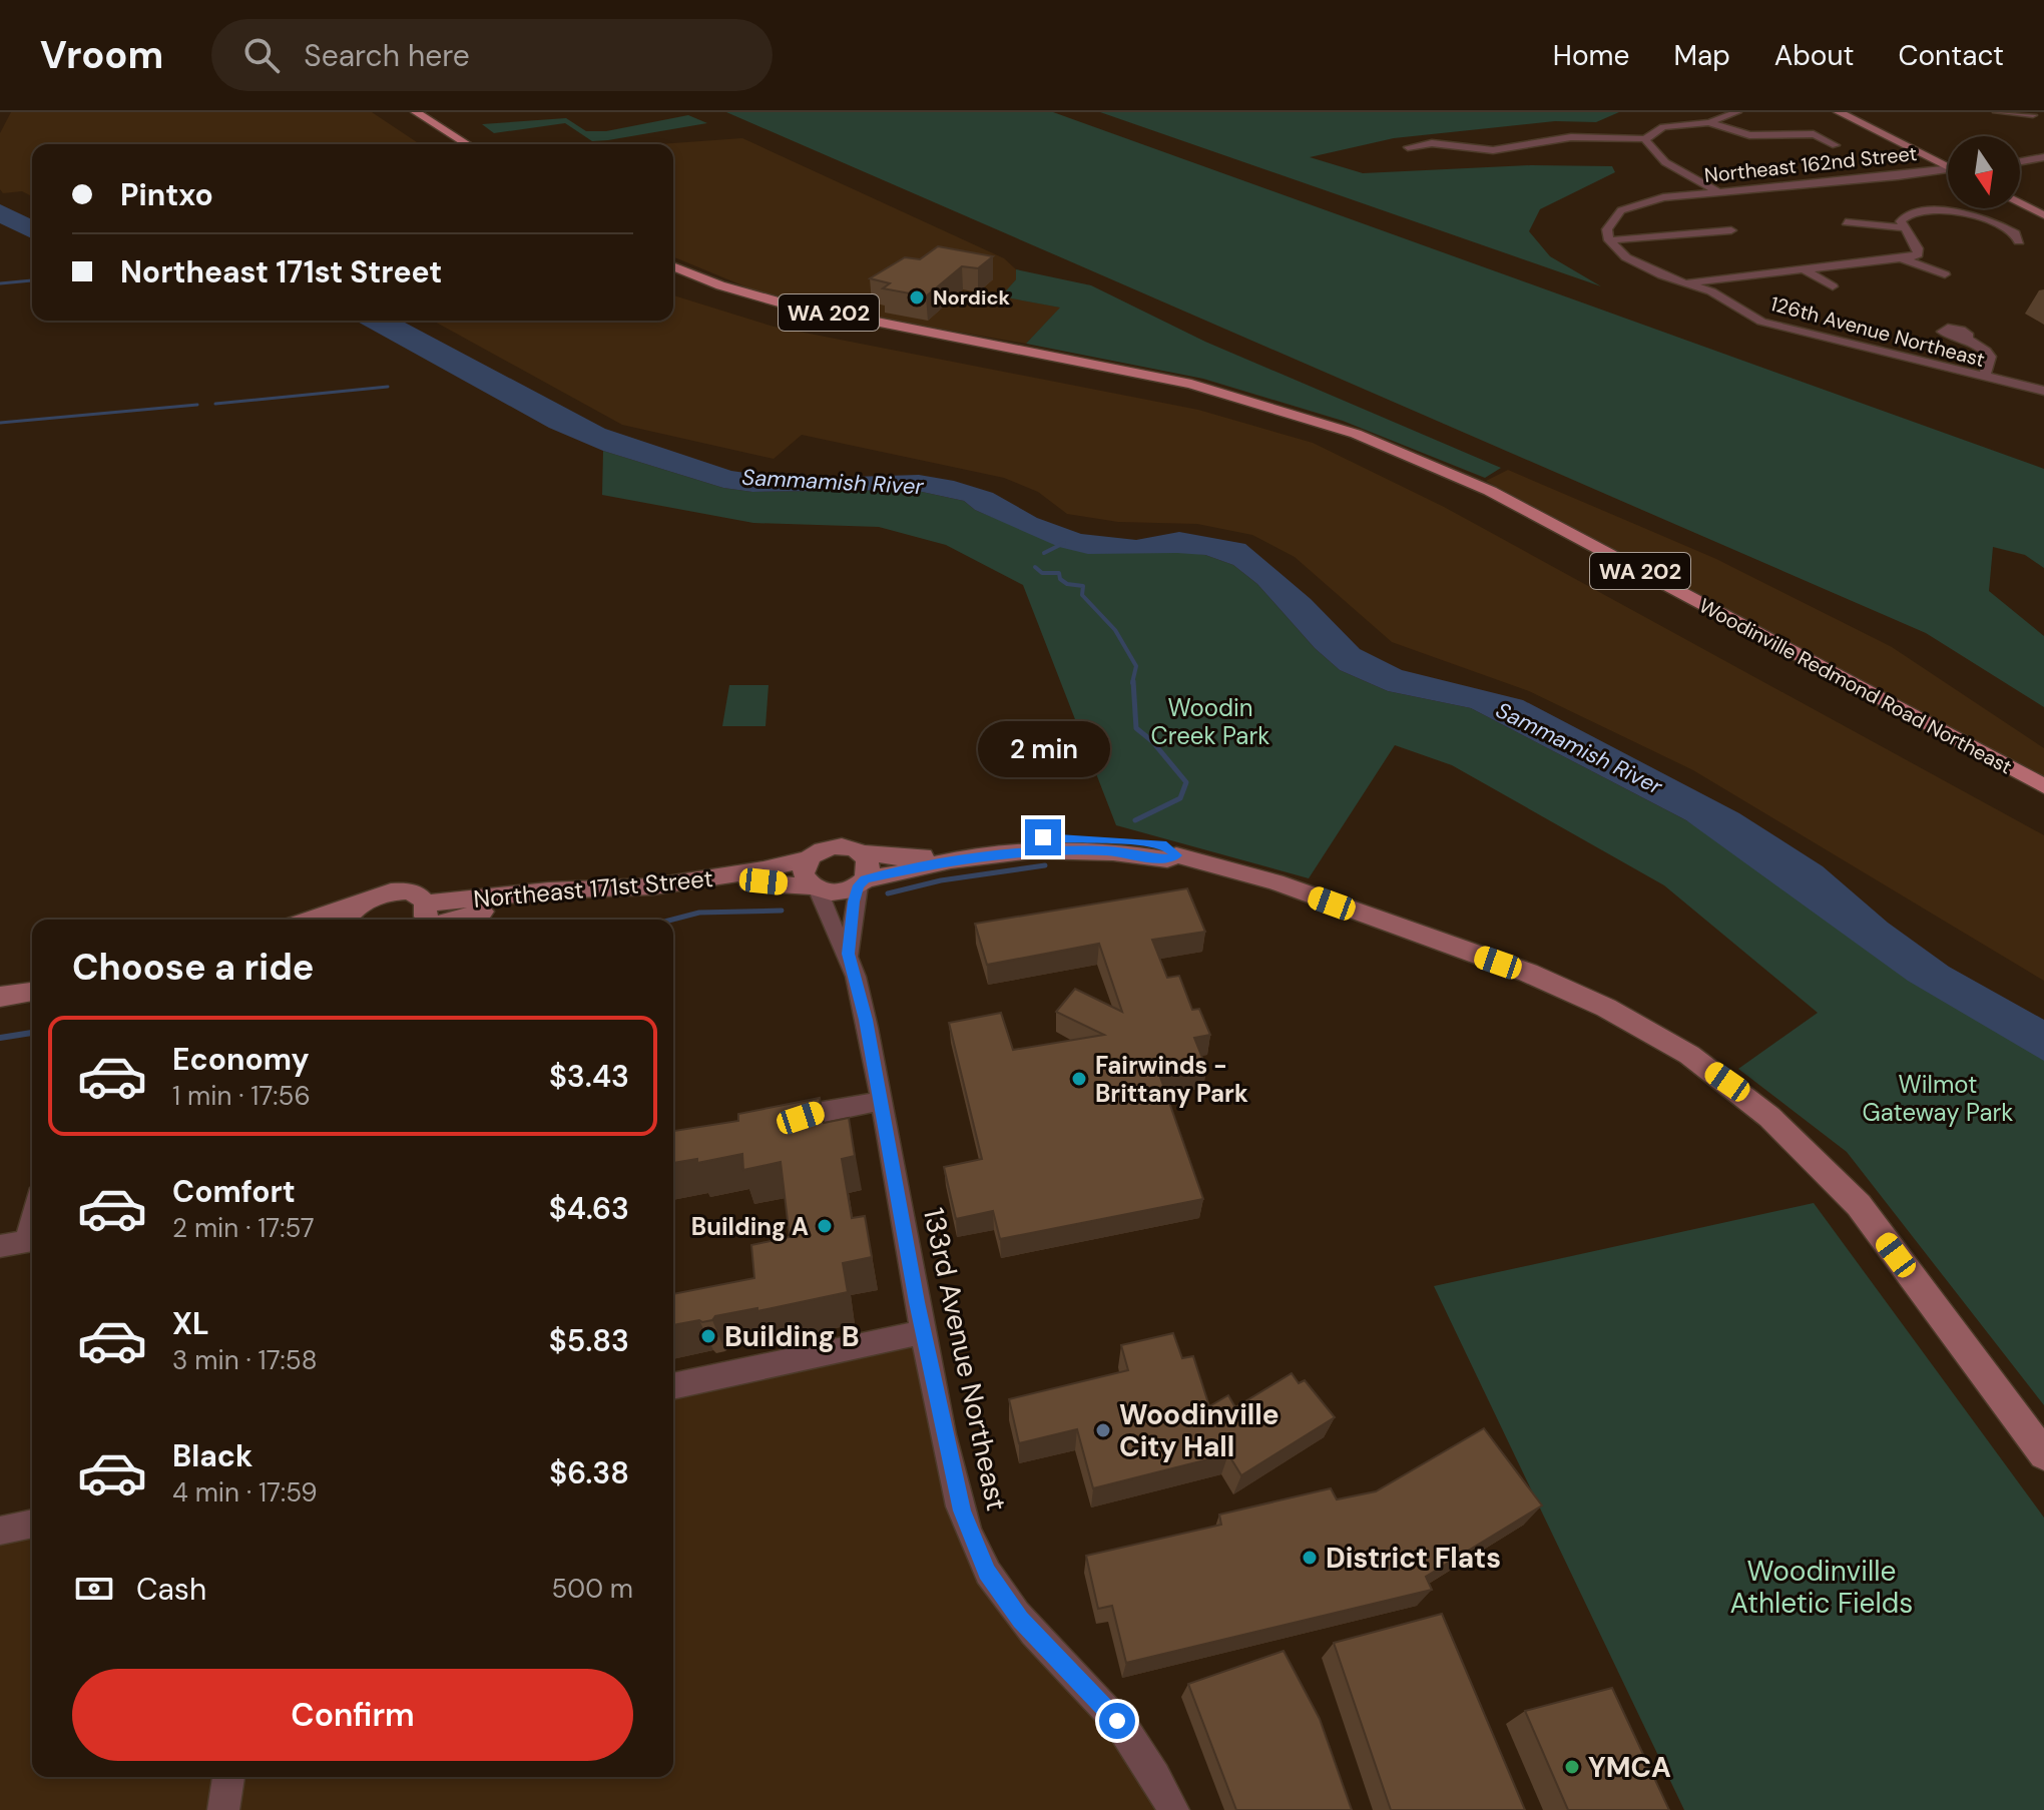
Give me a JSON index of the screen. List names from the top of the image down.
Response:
{
  "streets": {
    "main road": ["WA 202", "Woodinville Redmond Road Northeast", "Northeast 171st Street"],
    "street": ["Northeast 162nd Street", "126th Avenue Northeast", "133rd Avenue Northeast"]
  },
  "crossings": [
    ["Northeast 162nd Street", "126th Avenue Northeast"],
    ["Northeast 171st Street", "133rd Avenue Northeast"]
  ],
  "water": ["Sammamish River"],
  "parks": ["Woodin Creek Park", "Wilmot Gateway Park", "Woodinville Athletic Fields"],
  "places": [
    "Nordick",
    "Fairwinds - Brittany Park",
    "Building A",
    "Building B",
    "Woodinville City Hall",
    "District Flats",
    "YMCA"
  ],
  "north": "bottom",
  "page": {
    "header": "Vroom",
    "search": "Search here",
    "nav": [
      "Home",
      "Map",
      "About",
      "Contact"
    ],
    "banner": ["Pintxo", "Northeast 171st Street"],
    "bubble": "2 min",
    "heading": "Choose a ride",
    "list": [
      {
        "name": "Economy",
        "note": "1 min · 17:56",
        "value": "$3.43"
      },
      {
        "name": "Comfort",
        "note": "2 min · 17:57",
        "value": "$4.63"
      },
      {
        "name": "XL",
        "note": "3 min · 17:58",
        "value": "$5.83"
      },
      {
        "name": "Black",
        "note": "4 min · 17:59",
        "value": "$6.38"
      }
    ],
    "pay": ["Cash", "500 m"],
    "buttons": "Confirm"
  }
}
